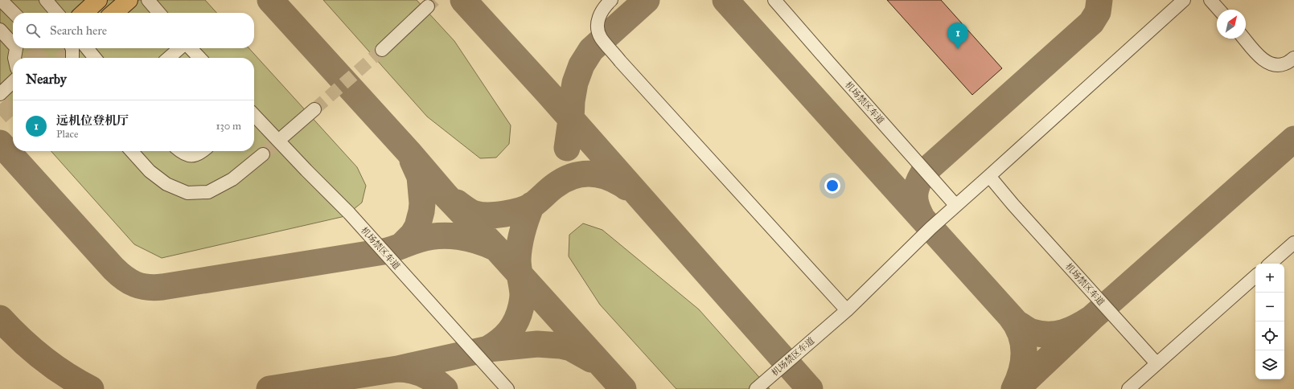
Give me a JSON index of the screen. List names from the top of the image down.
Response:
{
  "streets": {
    "lane": ["机场禁区车道"]
  },
  "north": "top right",
  "page": {
    "search": "Search here",
    "pins": "1",
    "heading": "Nearby",
    "list": [
      {
        "mark": "1",
        "name": "远机位登机厅",
        "note": "Place",
        "value": "130 m"
      }
    ],
    "map_buttons": ["+", "−"]
  }
}
